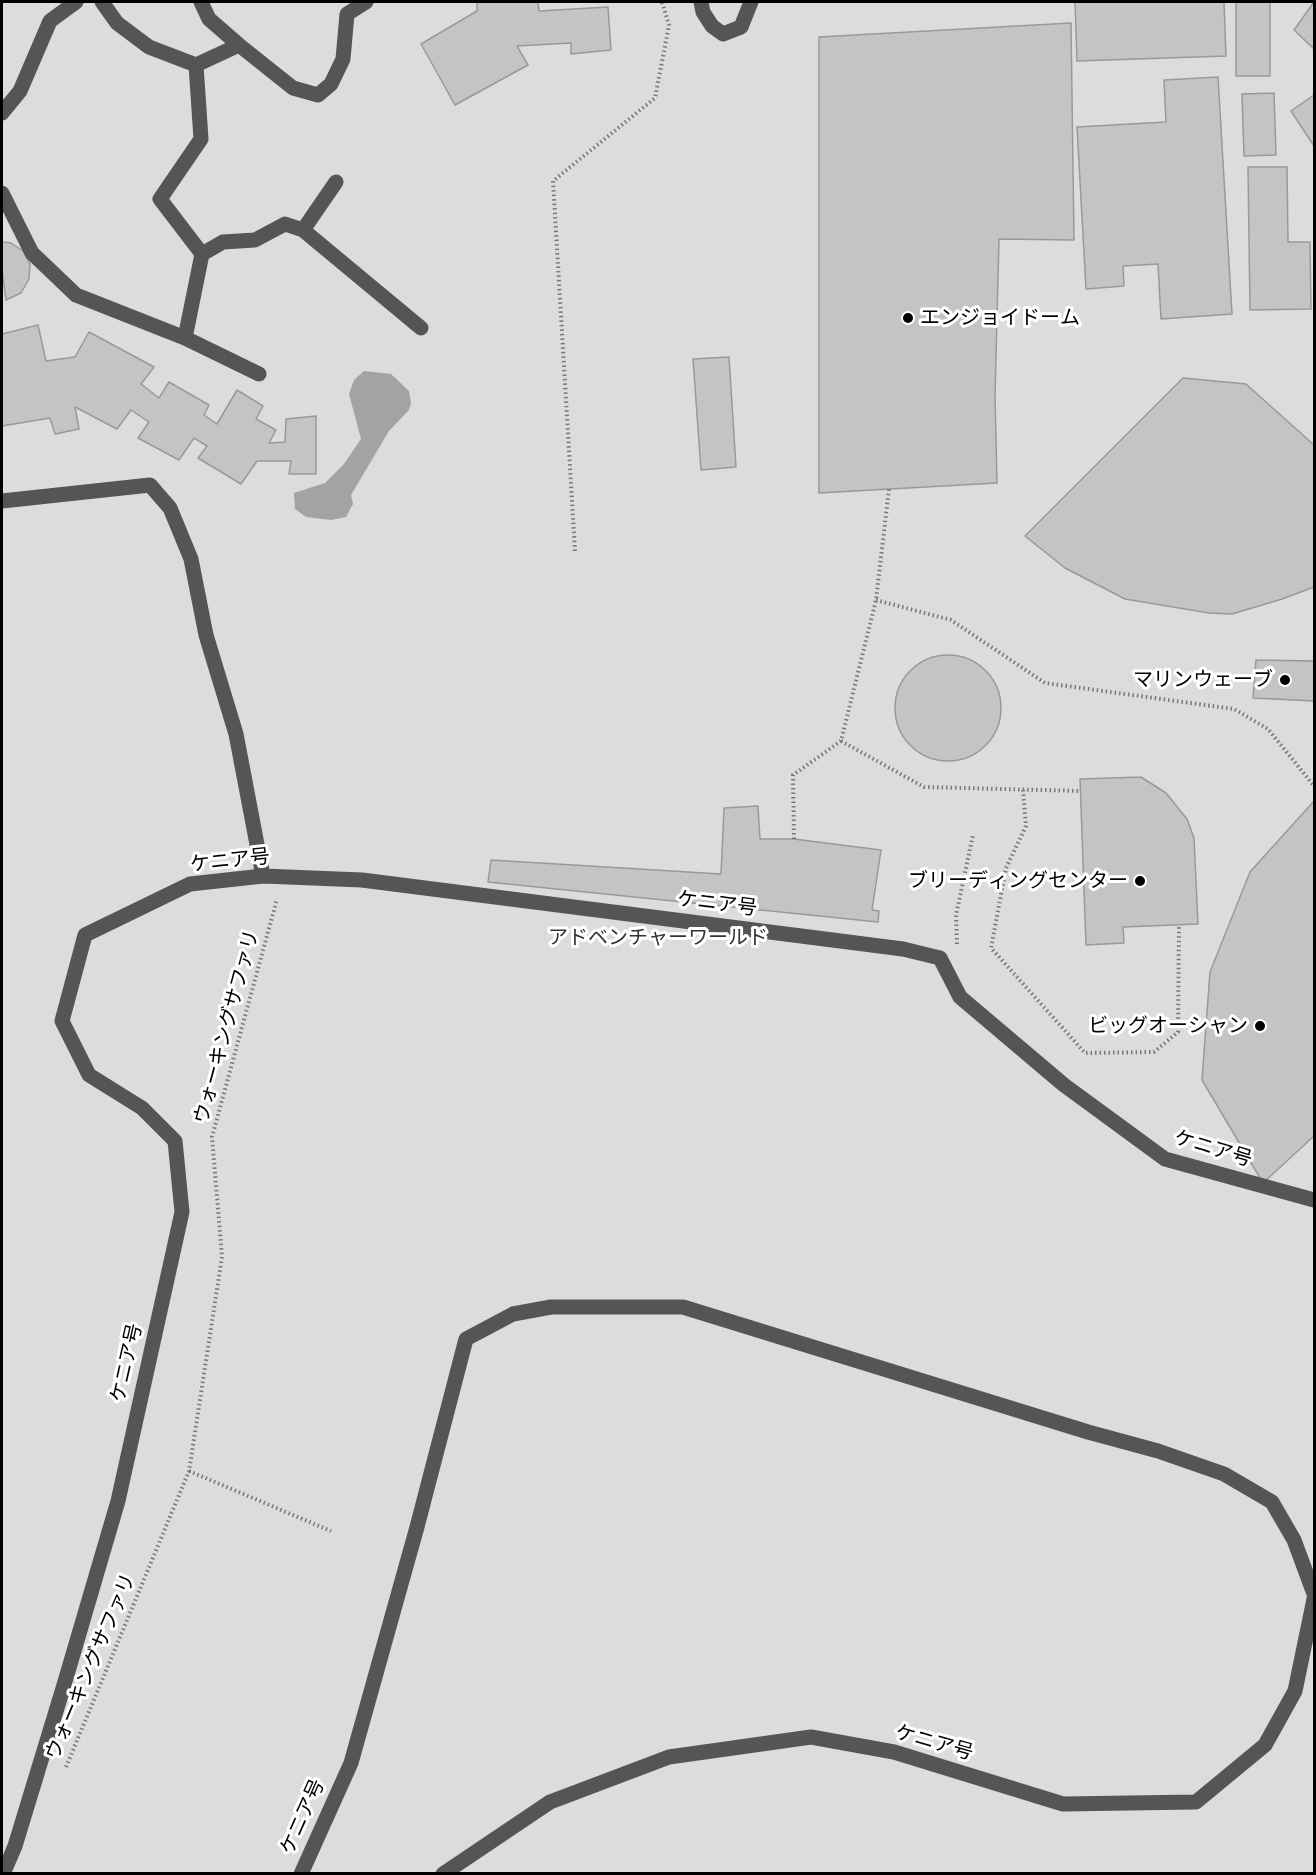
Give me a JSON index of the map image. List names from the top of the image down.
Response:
{
  "streets": {
    "lane": ["ケニア号"],
    "path": ["ウォーキングサファリ"]
  },
  "crossings": [
    ["ケニア号", "ウォーキングサファリ"]
  ],
  "parks": ["アドベンチャーワールド"],
  "places": [
    "エンジョイドーム",
    "マリンウェーブ",
    "ブリーディングセンター",
    "ビッグオーシャン"
  ]
}
